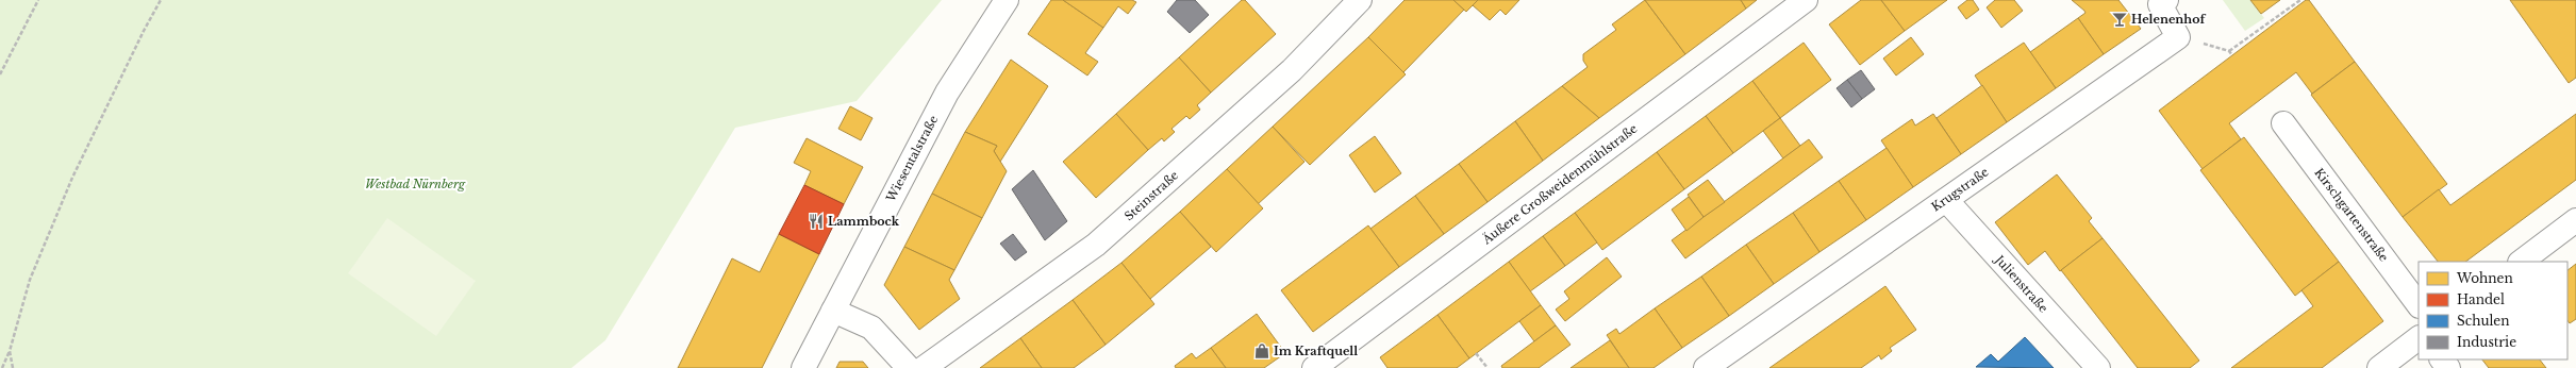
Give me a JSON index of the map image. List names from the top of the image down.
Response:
{
  "streets": {
    "street": [
      "Wiesentalstraße",
      "Äußere Großweidenmühlstraße",
      "Krugstraße",
      "Steinstraße",
      "Kirschgartenstraße",
      "Julienstraße"
    ]
  },
  "crossings": [
    ["Krugstraße", "Julienstraße"]
  ],
  "parks": ["Westbad Nürnberg"],
  "places": {
    "bar": ["Helenenhof"],
    "restaurant": ["Lammbock"],
    "shop": ["Im Kraftquell"]
  },
  "legend": [
    "Wohnen",
    "Handel",
    "Schulen",
    "Industrie"
  ]
}
